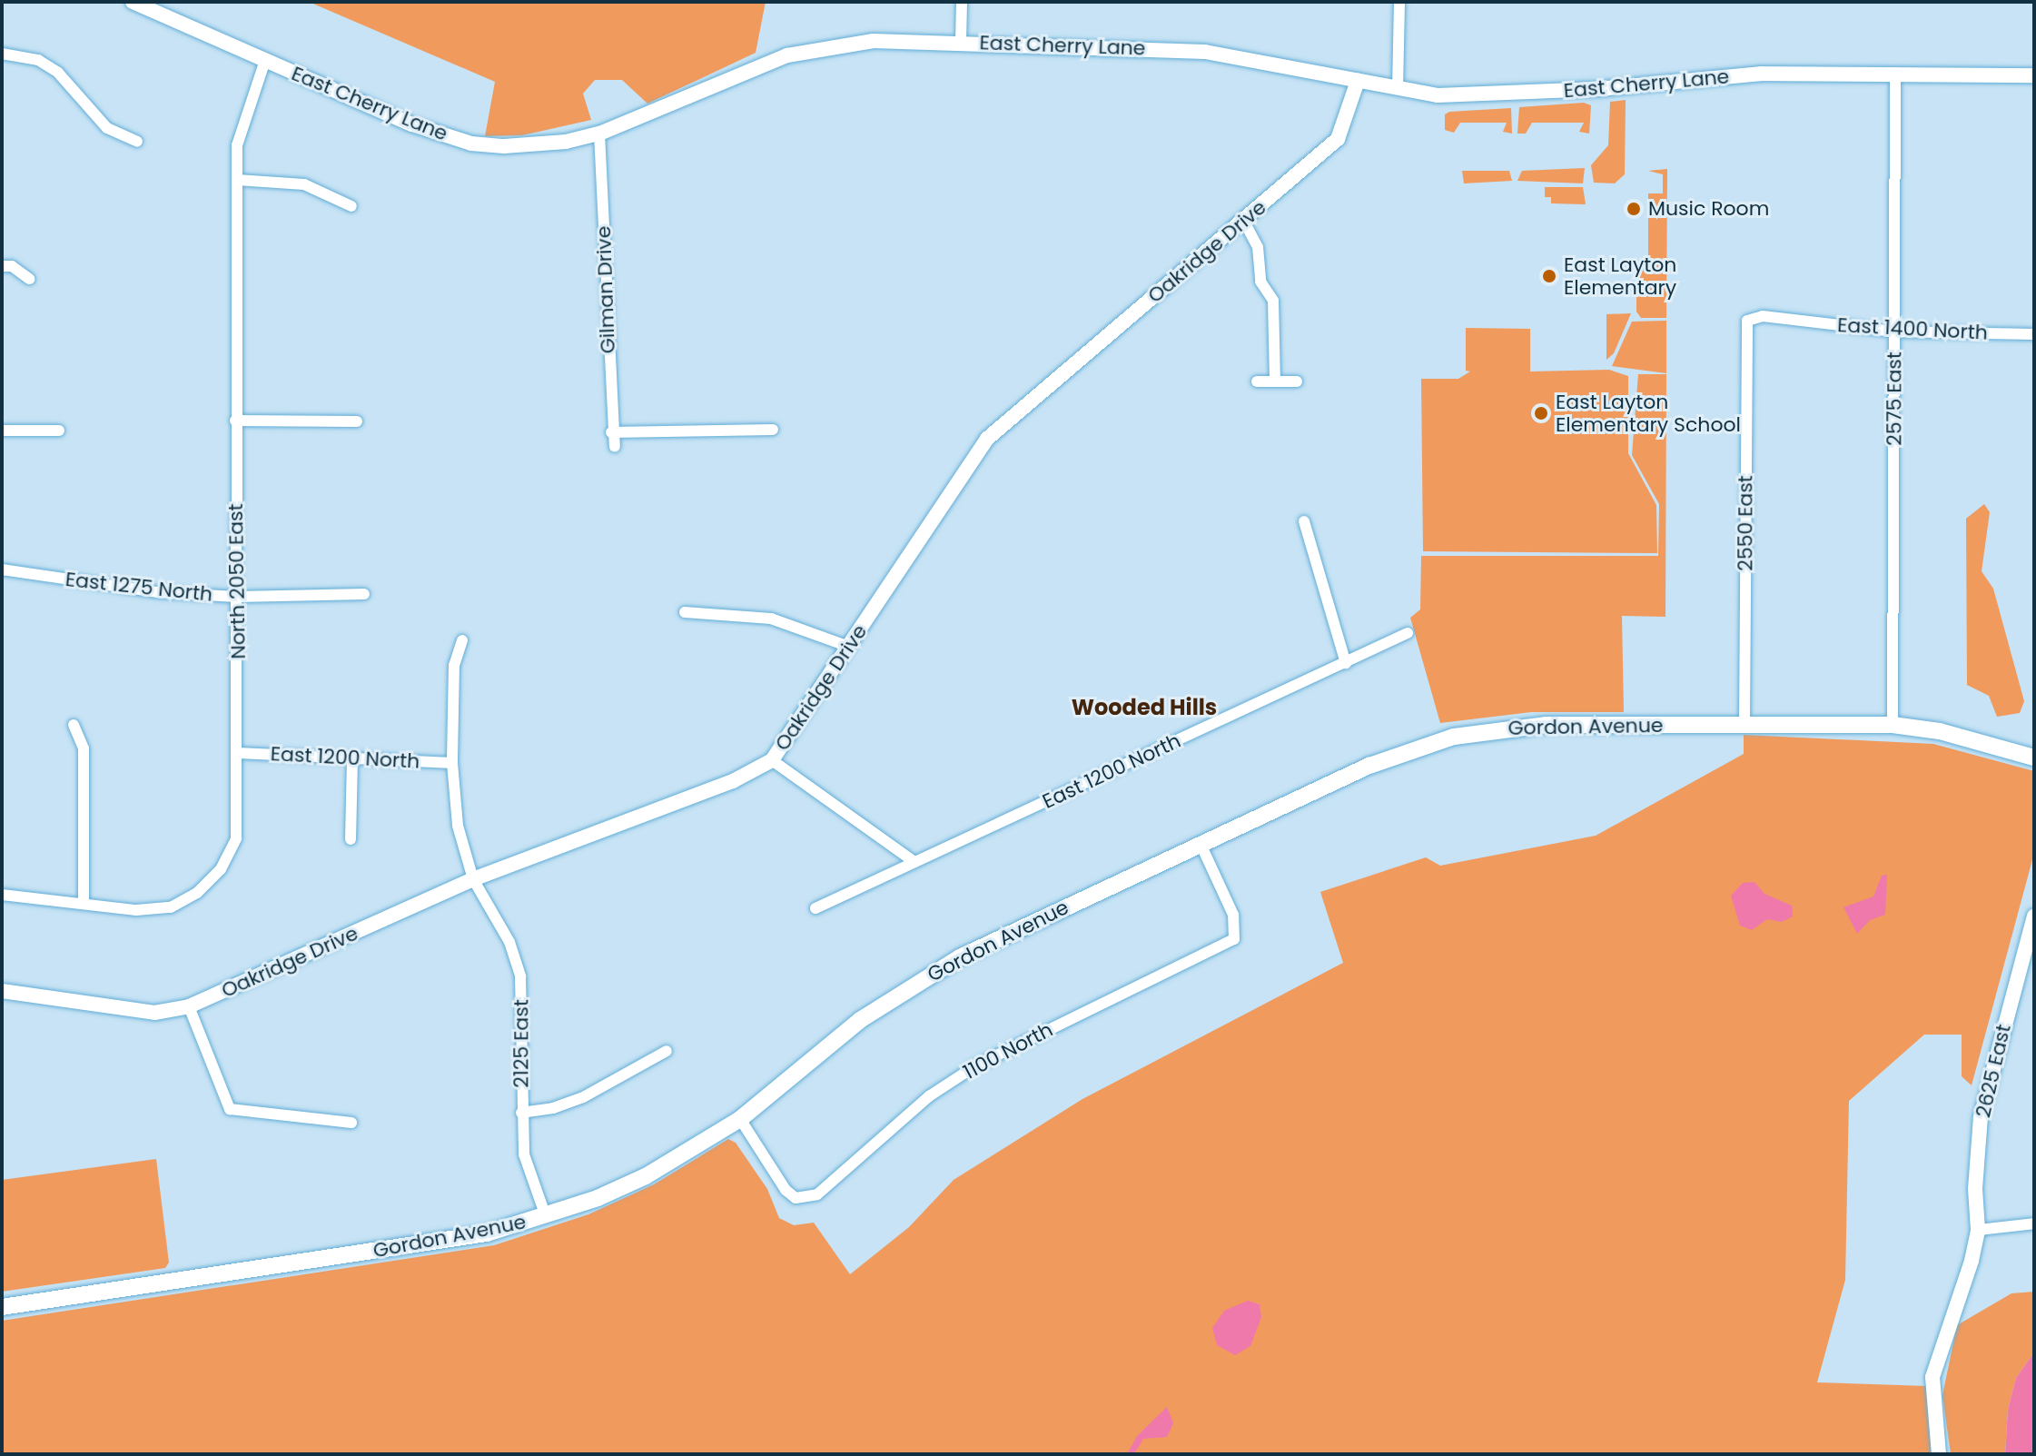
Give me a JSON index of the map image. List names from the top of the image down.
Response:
{
  "streets": {
    "main road": ["Gordon Avenue"],
    "street": [
      "East Cherry Lane",
      "Oakridge Drive",
      "Gilman Drive",
      "East 1400 North",
      "2575 East",
      "2550 East",
      "North 2050 East",
      "East 1275 North",
      "East 1200 North",
      "2125 East",
      "1100 North",
      "2625 East"
    ]
  },
  "crossings": [
    ["East Cherry Lane", "Oakridge Drive"],
    ["East Cherry Lane", "Gilman Drive"],
    ["East Cherry Lane", "2575 East"],
    ["East Cherry Lane", "North 2050 East"],
    ["Oakridge Drive", "2125 East"],
    ["East 1400 North", "2575 East"],
    ["East 1400 North", "2550 East"],
    ["2575 East", "Gordon Avenue"],
    ["2550 East", "Gordon Avenue"],
    ["North 2050 East", "East 1275 North"],
    ["North 2050 East", "East 1200 North"],
    ["Gordon Avenue", "2125 East"],
    ["Gordon Avenue", "1100 North"],
    ["East 1200 North", "2125 East"]
  ],
  "districts": ["Wooded Hills"],
  "places": ["Music Room", "East Layton Elementary", "East Layton Elementary School"]
}
